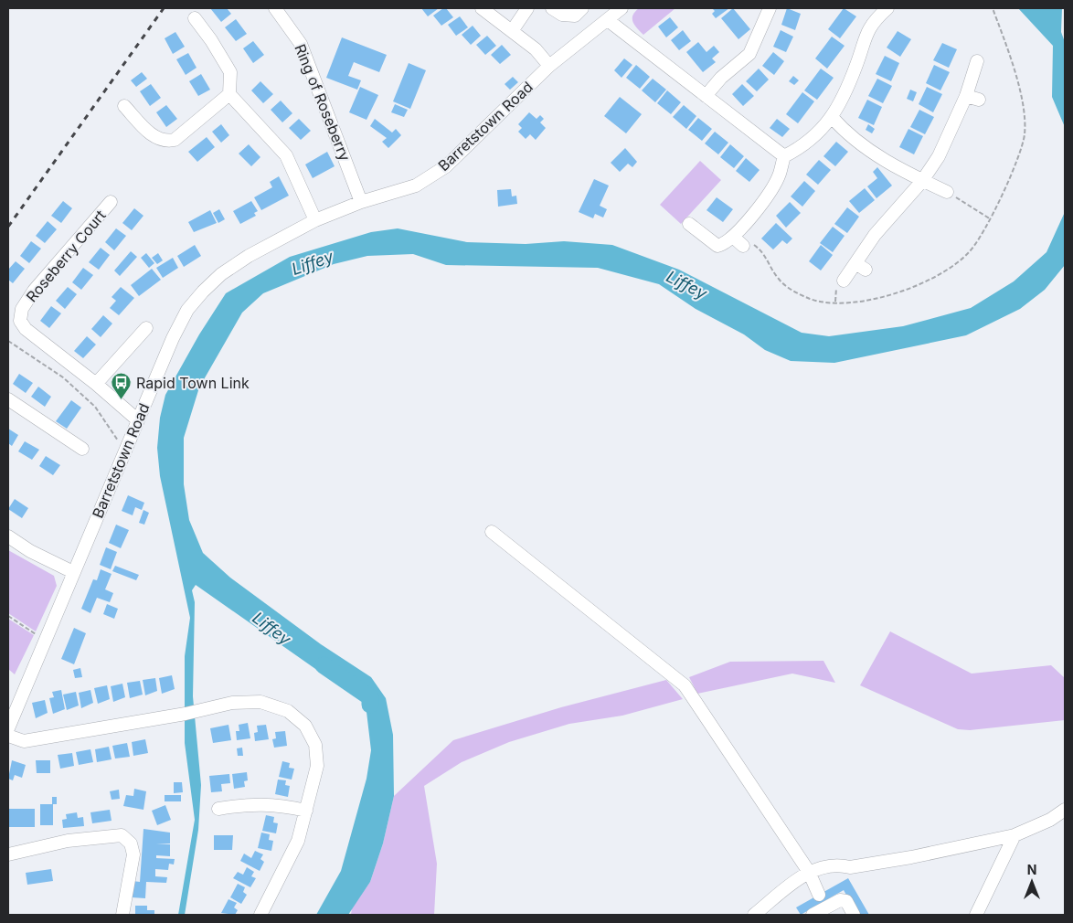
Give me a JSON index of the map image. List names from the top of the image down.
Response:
{
  "streets": {
    "street": ["Ring of Roseberry", "Barretstown Road", "Roseberry Court"]
  },
  "crossings": [
    ["Ring of Roseberry", "Barretstown Road"],
    ["Barretstown Road", "Roseberry Court"]
  ],
  "water": ["Liffey"],
  "places": {
    "bus stop": ["Rapid Town Link"]
  },
  "north": "top"
}
